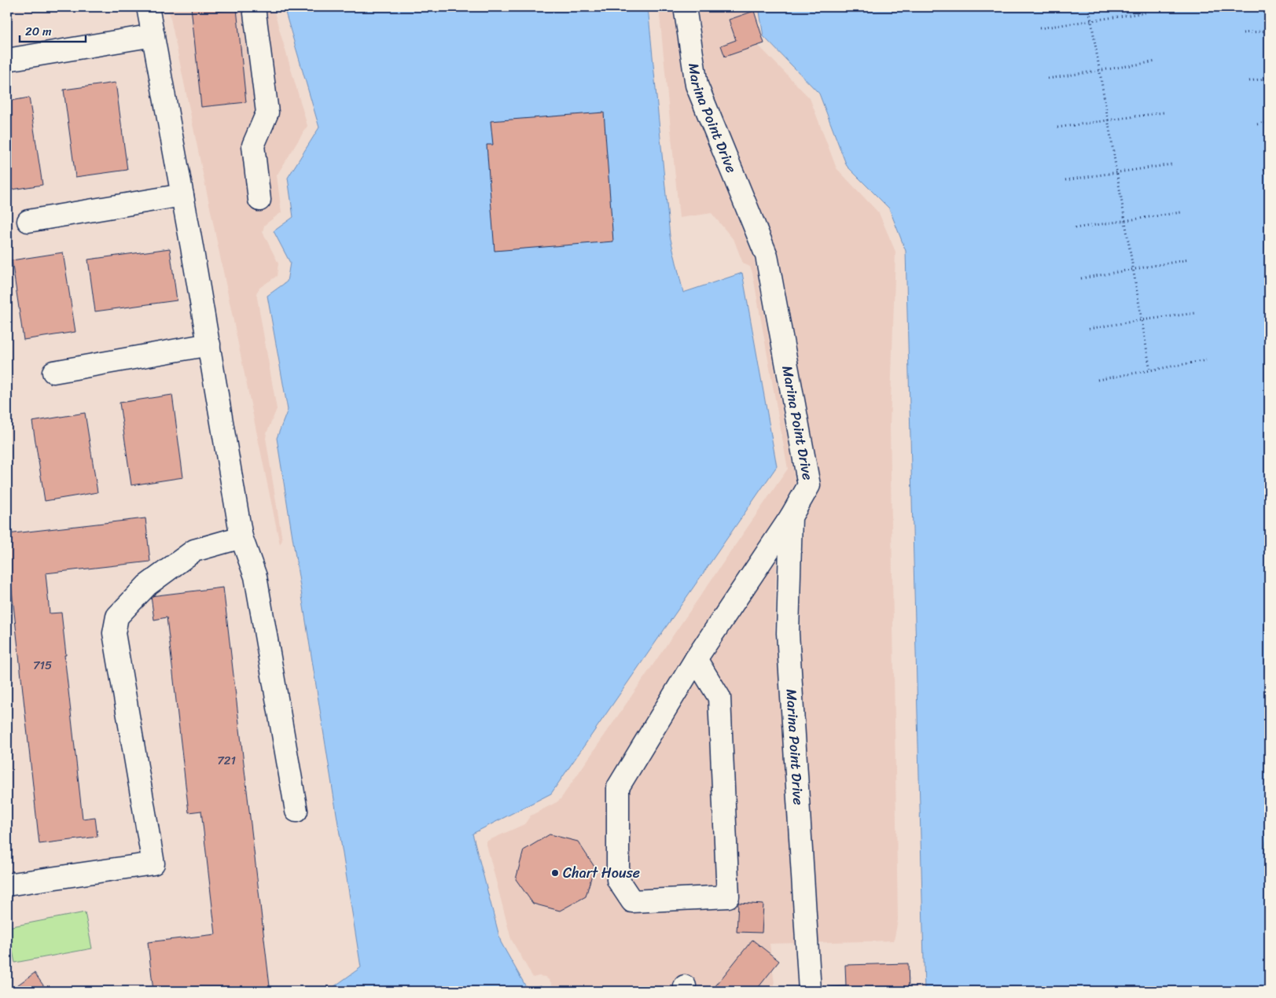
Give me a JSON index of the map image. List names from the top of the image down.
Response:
{
  "streets": {
    "street": ["Marina Point Drive"]
  },
  "places": ["Chart House"],
  "house_numbers": ["715", "721"],
  "scale_bar": "20 m"
}
